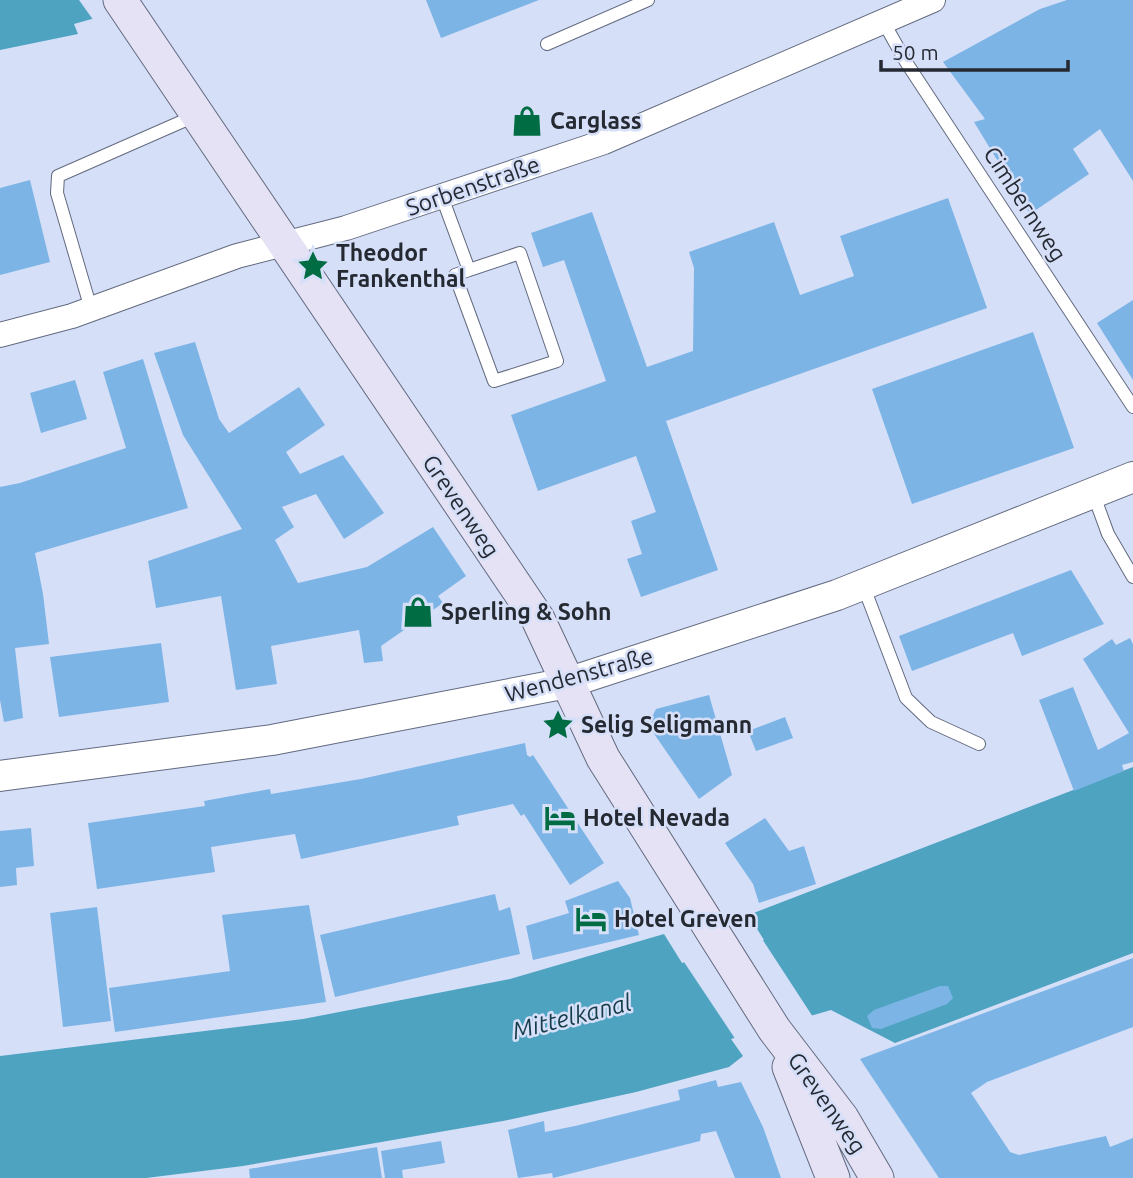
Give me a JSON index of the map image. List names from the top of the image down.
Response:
{
  "streets": {
    "main road": ["Grevenweg"],
    "street": ["Sorbenstraße", "Wendenstraße"],
    "lane": ["Cimbernweg"]
  },
  "crossings": [
    ["Sorbenstraße", "Cimbernweg"],
    ["Sorbenstraße", "Grevenweg"],
    ["Grevenweg", "Wendenstraße"]
  ],
  "water": ["Mittelkanal"],
  "places": {
    "shop": ["Carglass", "Sperling & Sohn"],
    "place": ["Theodor Frankenthal", "Selig Seligmann"],
    "hotel": ["Hotel Nevada", "Hotel Greven"]
  },
  "scale_bar": "50 m"
}
